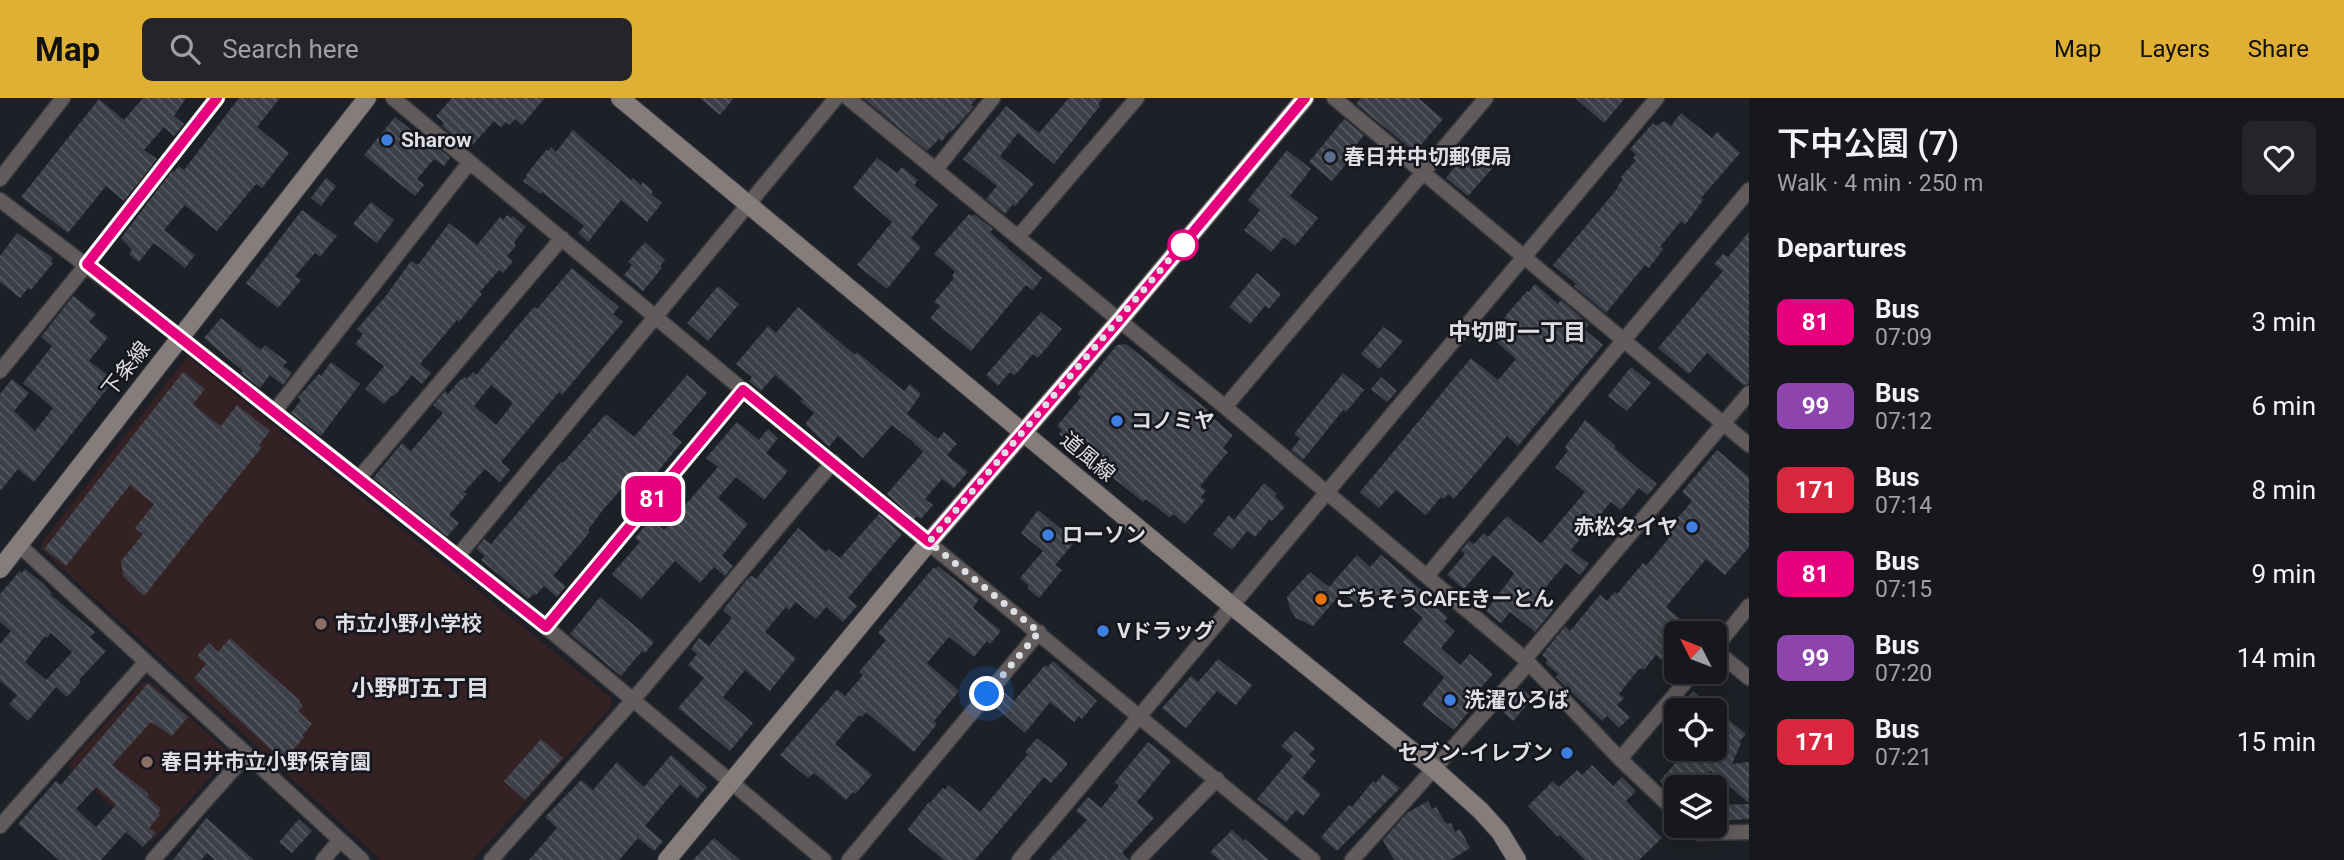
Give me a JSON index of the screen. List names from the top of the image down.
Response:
{
  "streets": {
    "street": ["下条線", "道風線"]
  },
  "districts": ["中切町一丁目", "小野町五丁目"],
  "places": [
    "Sharow",
    "春日井中切郵便局",
    "コノミヤ",
    "赤松タイヤ",
    "ローソン",
    "ごちそうCAFEきーとん",
    "市立小野小学校",
    "Vドラッグ",
    "洗濯ひろば",
    "セブン-イレブン",
    "春日井市立小野保育園"
  ],
  "lines": ["bus line 81"],
  "north": "top left",
  "page": {
    "header": "Map",
    "search": "Search here",
    "nav": ["Map", "Layers", "Share"],
    "on_map": "81",
    "heading": [
      ["下中公園 (7)", "Walk · 4 min · 250 m"],
      "Departures"
    ],
    "list": [
      {
        "mark": "81",
        "name": "Bus",
        "note": "07:09",
        "value": "3 min"
      },
      {
        "mark": "99",
        "name": "Bus",
        "note": "07:12",
        "value": "6 min"
      },
      {
        "mark": "171",
        "name": "Bus",
        "note": "07:14",
        "value": "8 min"
      },
      {
        "mark": "81",
        "name": "Bus",
        "note": "07:15",
        "value": "9 min"
      },
      {
        "mark": "99",
        "name": "Bus",
        "note": "07:20",
        "value": "14 min"
      },
      {
        "mark": "171",
        "name": "Bus",
        "note": "07:21",
        "value": "15 min"
      }
    ]
  }
}
